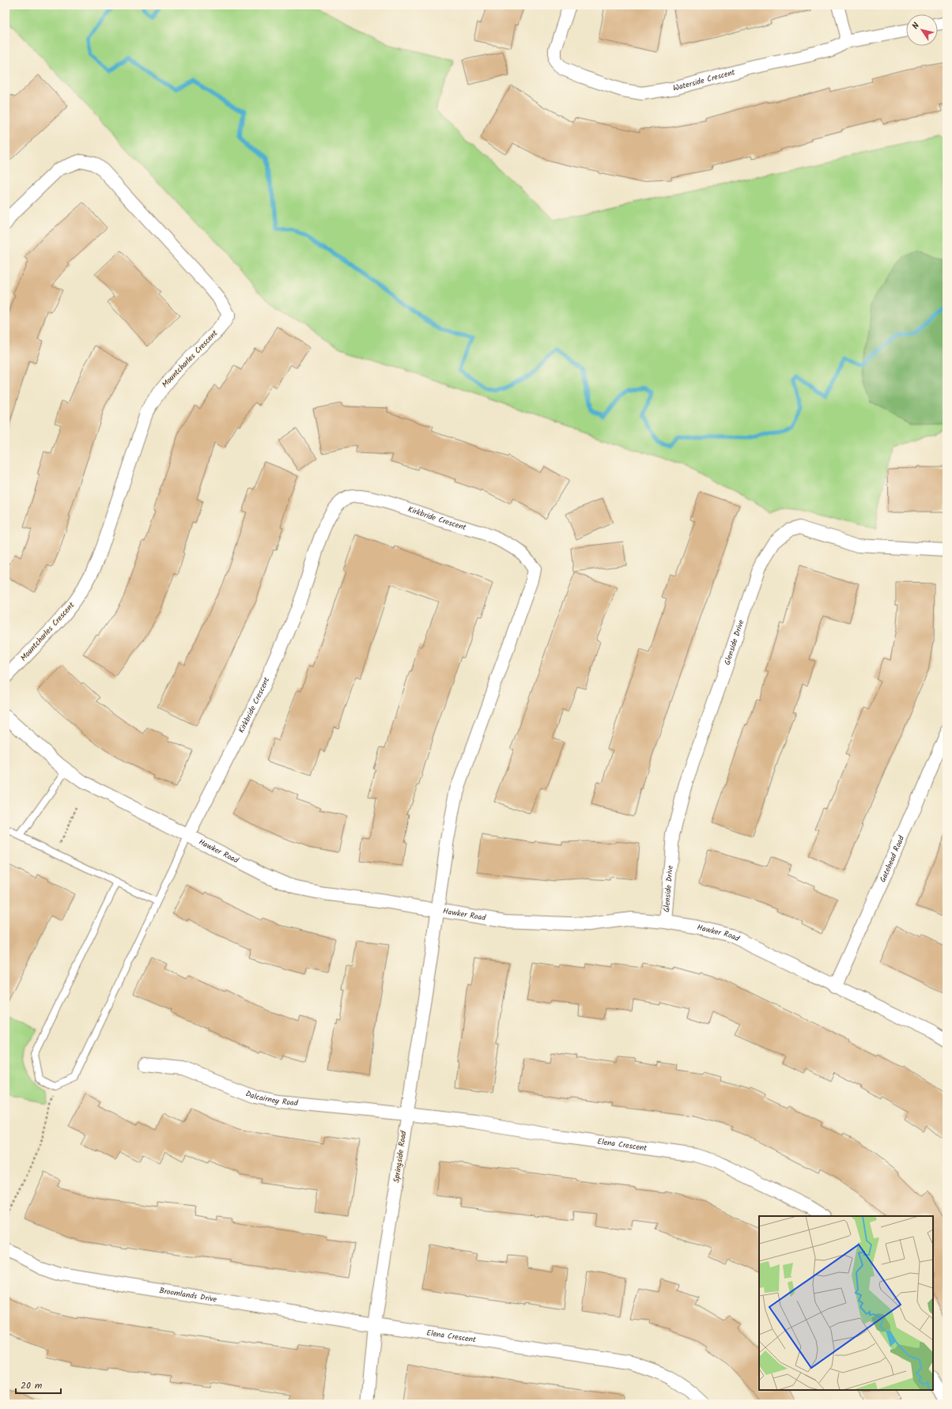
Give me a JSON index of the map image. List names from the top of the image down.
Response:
{
  "streets": {
    "street": [
      "Waterside Crescent",
      "Mountcharles Crescent",
      "Kirkbride Crescent",
      "Glenside Drive",
      "Hawker Road",
      "Gatehead Road",
      "Dalcairney Road",
      "Elena Crescent",
      "Springside Road",
      "Broomlands Drive"
    ]
  },
  "crossings": [
    ["Kirkbride Crescent", "Hawker Road"],
    ["Kirkbride Crescent", "Springside Road"],
    ["Glenside Drive", "Hawker Road"],
    ["Hawker Road", "Gatehead Road"],
    ["Hawker Road", "Springside Road"],
    ["Dalcairney Road", "Elena Crescent"],
    ["Dalcairney Road", "Springside Road"],
    ["Elena Crescent", "Springside Road"],
    ["Elena Crescent", "Broomlands Drive"],
    ["Springside Road", "Broomlands Drive"]
  ],
  "scale_bar": "20 m",
  "north": "top left"
}
